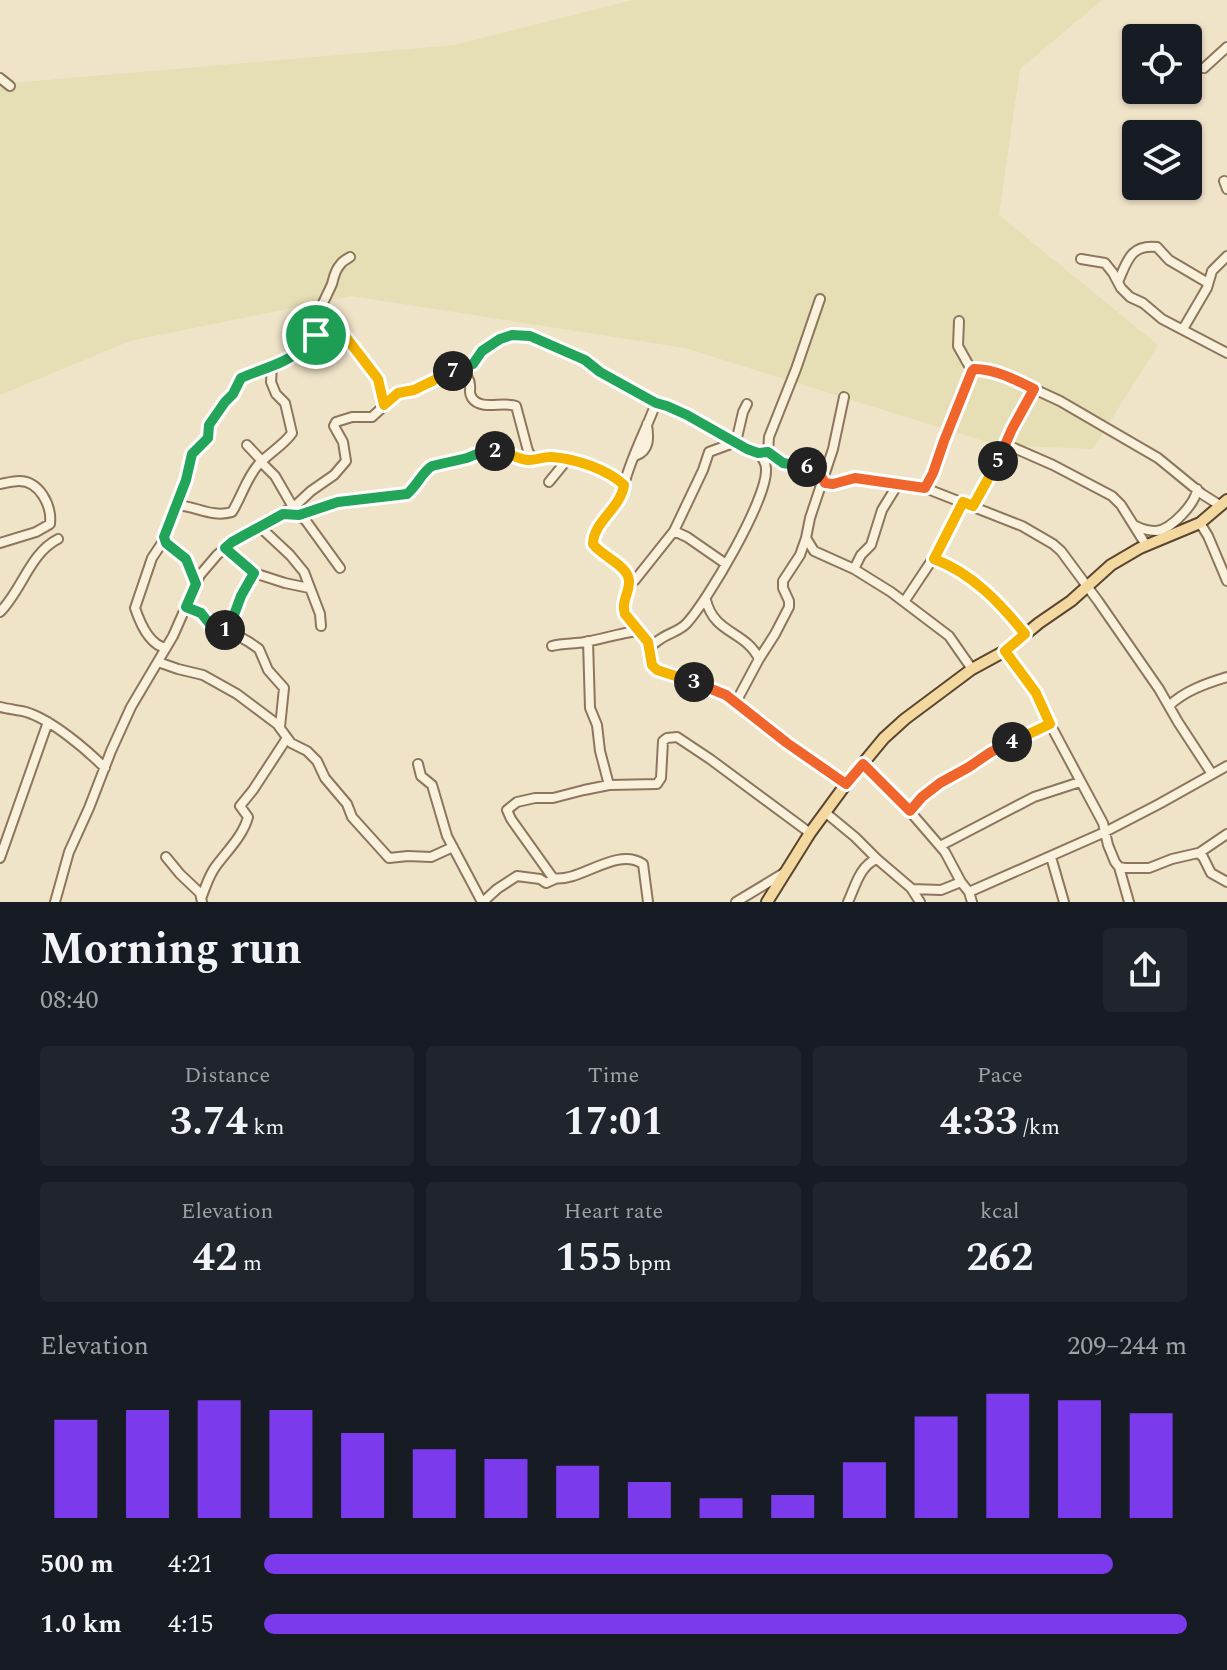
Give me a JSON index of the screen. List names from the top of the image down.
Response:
{
  "page": {
    "pins": [
      "7",
      "2",
      "5",
      "6",
      "1",
      "3",
      "4"
    ],
    "heading": ["Morning run", "08:40"],
    "stats": [
      ["Distance", "3.74 km"],
      ["Time", "17:01"],
      ["Pace", "4:33 /km"],
      ["Elevation", "42 m"],
      ["Heart rate", "155 bpm"],
      ["kcal", "262"]
    ],
    "chart": ["Elevation", "209–244 m"],
    "list": [
      {
        "name": "500 m",
        "note": "4:21"
      },
      {
        "name": "1.0 km",
        "note": "4:15"
      }
    ]
  }
}
